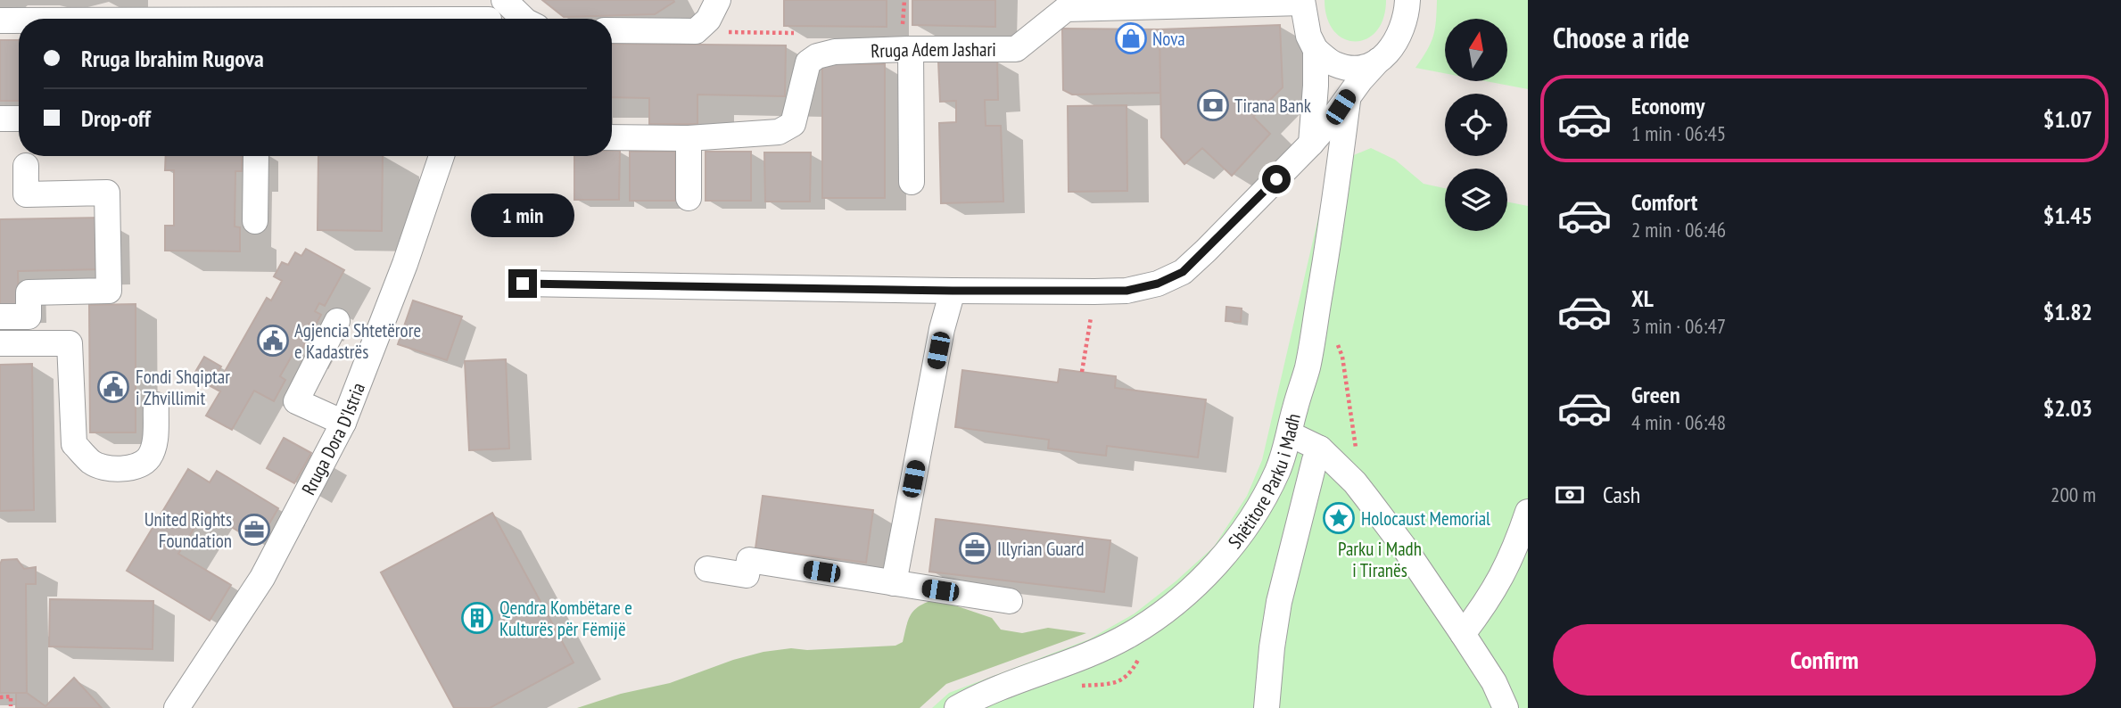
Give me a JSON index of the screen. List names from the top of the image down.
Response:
{
  "streets": {
    "street": ["Rruga Adem Jashari", "Rruga Dora D'Istria", "Shëtitore Parku i Madh"]
  },
  "parks": ["Parku i Madh i Tiranës"],
  "places": {
    "shop": ["Nova"],
    "bank": ["Tirana Bank"],
    "public building": ["Agjencia Shtetërore e Kadastrës", "Fondi Shqiptar i Zhvillimit"],
    "place": ["Holocaust Memorial"],
    "office": ["United Rights Foundation", "Illyrian Guard"],
    "building": ["Qendra Kombëtare e Kulturës për Fëmijë"]
  },
  "north": "top",
  "page": {
    "heading": "Choose a ride",
    "banner": ["Rruga Ibrahim Rugova", "Drop-off"],
    "list": [
      {
        "name": "Economy",
        "note": "1 min · 06:45",
        "value": "$1.07"
      },
      {
        "name": "Comfort",
        "note": "2 min · 06:46",
        "value": "$1.45"
      },
      {
        "name": "XL",
        "note": "3 min · 06:47",
        "value": "$1.82"
      },
      {
        "name": "Green",
        "note": "4 min · 06:48",
        "value": "$2.03"
      }
    ],
    "bubble": "1 min",
    "pay": ["Cash", "200 m"],
    "buttons": "Confirm"
  }
}
